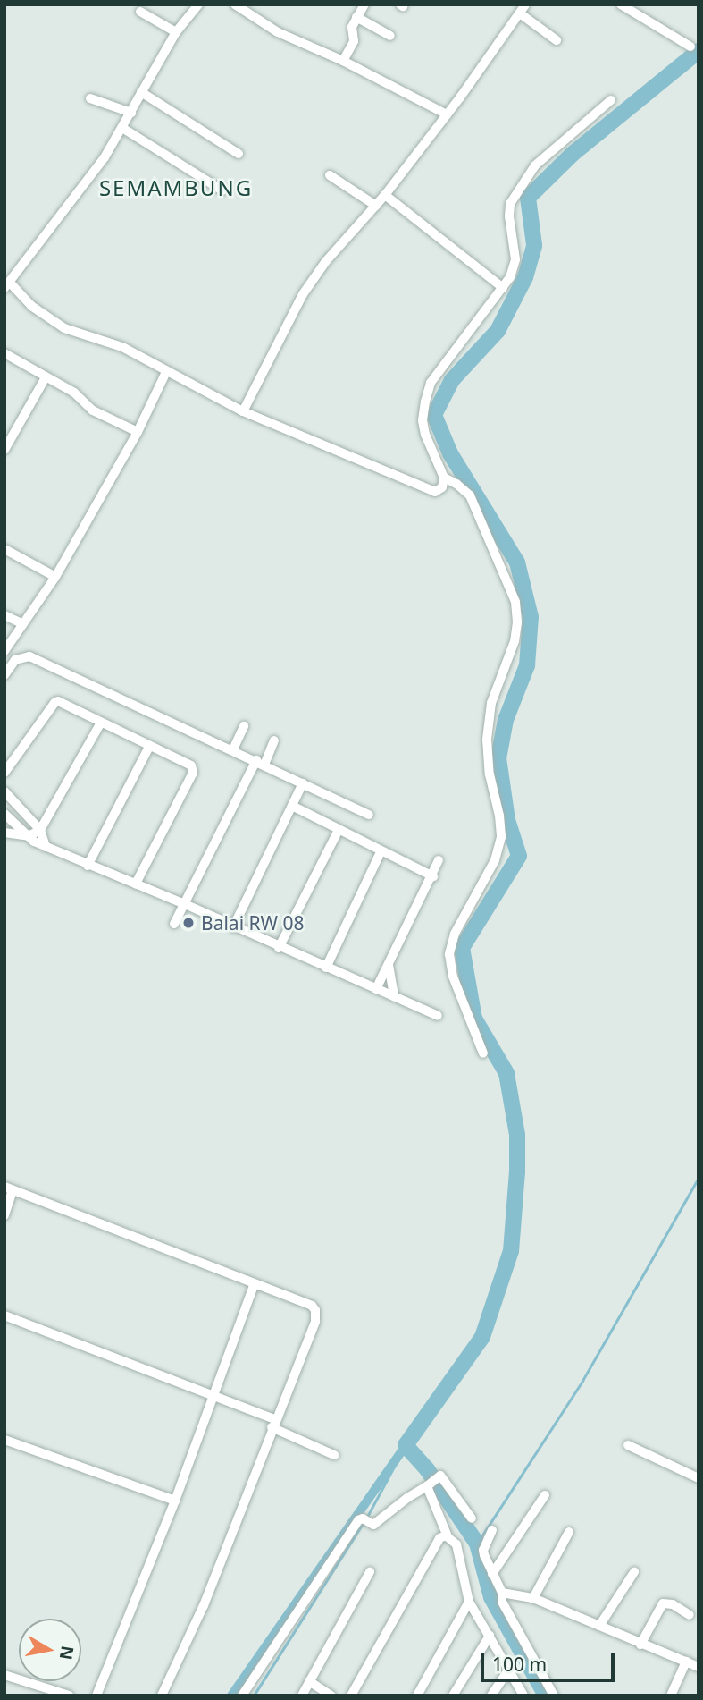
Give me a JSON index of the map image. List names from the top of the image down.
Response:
{
  "districts": ["SEMAMBUNG"],
  "places": ["Balai RW 08"],
  "scale_bar": "100 m",
  "north": "right"
}
